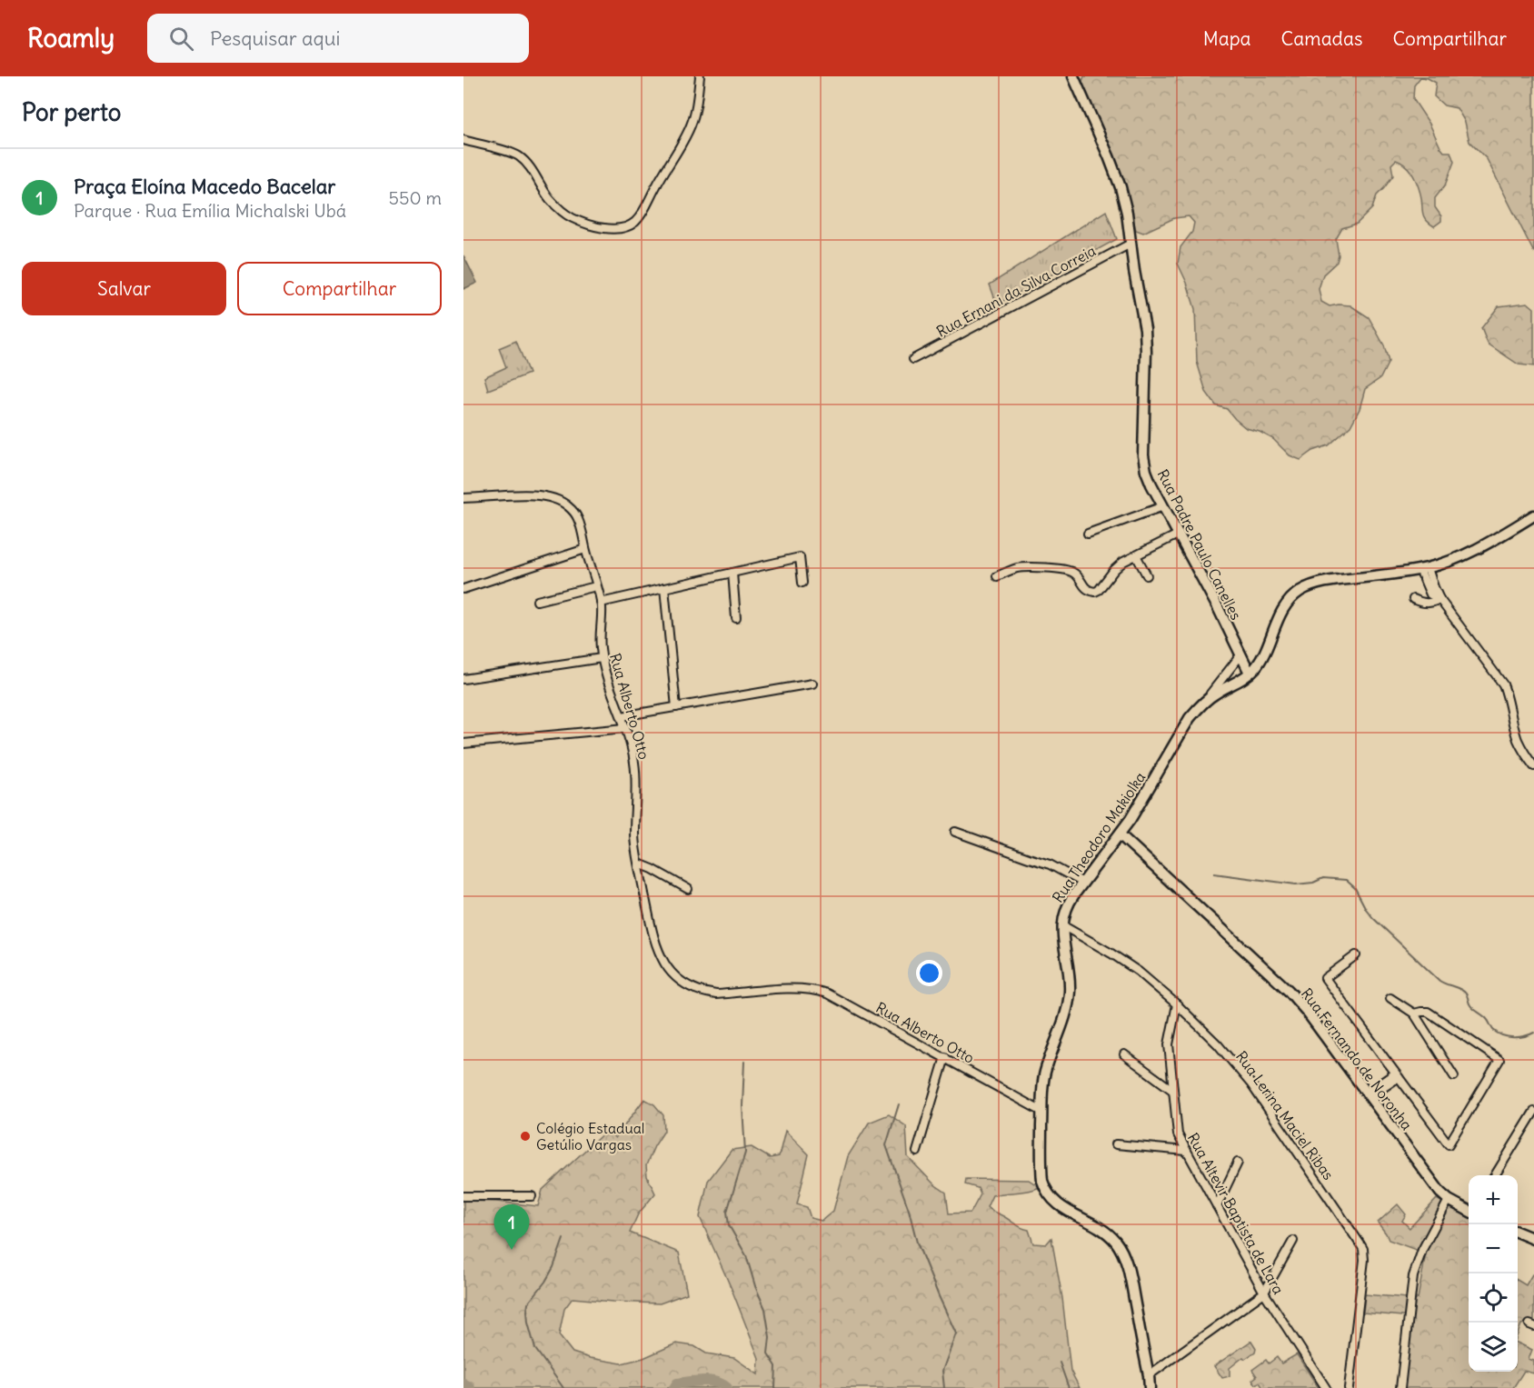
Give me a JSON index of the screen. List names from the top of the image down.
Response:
{
  "streets": {
    "main road": ["Rua Padre Paulo Canelles", "Rua Theodoro Makiolka", "Rua Fernando de Noronha"],
    "street": [
      "Rua Ernani da Silva Correia",
      "Rua Alberto Otto",
      "Rua Lerina Maciel Ribas",
      "Rua Altevir Baptista de Lara"
    ]
  },
  "crossings": [
    ["Rua Ernani da Silva Correia", "Rua Padre Paulo Canelles"],
    ["Rua Padre Paulo Canelles", "Rua Theodoro Makiolka"],
    ["Rua Alberto Otto", "Rua Theodoro Makiolka"],
    ["Rua Theodoro Makiolka", "Rua Fernando de Noronha"],
    ["Rua Theodoro Makiolka", "Rua Lerina Maciel Ribas"],
    ["Rua Lerina Maciel Ribas", "Rua Altevir Baptista de Lara"]
  ],
  "places": ["Colégio Estadual Getúlio Vargas"],
  "page": {
    "header": "Roamly",
    "search": "Pesquisar aqui",
    "nav": ["Mapa", "Camadas", "Compartilhar"],
    "heading": "Por perto",
    "list": [
      {
        "mark": "1",
        "name": "Praça Eloína Macedo Bacelar",
        "note": "Parque · Rua Emília Michalski Ubá",
        "value": "550 m"
      }
    ],
    "buttons": ["Salvar", "Compartilhar"],
    "map_buttons": ["+", "−"],
    "pins": "1"
  }
}
